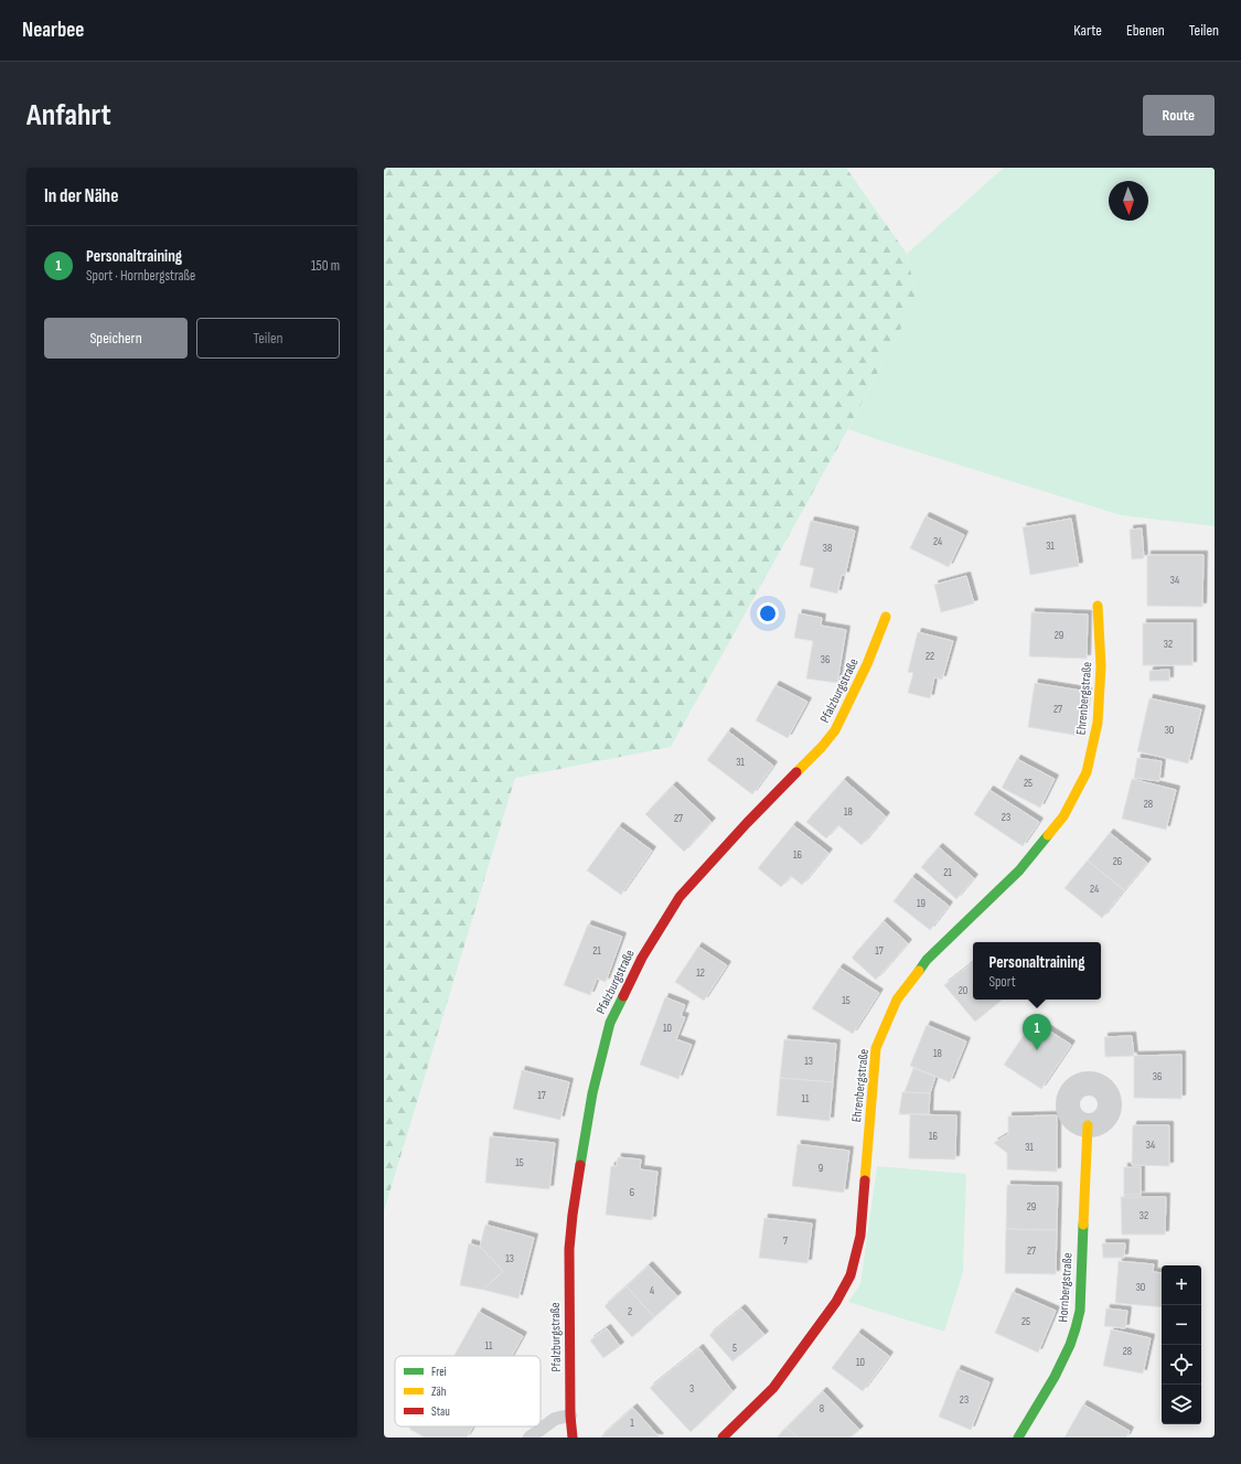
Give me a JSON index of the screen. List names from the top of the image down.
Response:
{
  "streets": {
    "street": ["Pfalzburgstraße", "Ehrenbergstraße", "Hornbergstraße"]
  },
  "house_numbers": [
    "24",
    "31",
    "38",
    "34",
    "29",
    "32",
    "22",
    "36",
    "27",
    "30",
    "31",
    "25",
    "28",
    "18",
    "23",
    "27",
    "16",
    "26",
    "21",
    "24",
    "19",
    "21",
    "17",
    "12",
    "20",
    "15",
    "10",
    "18",
    "13",
    "36",
    "17",
    "11",
    "16",
    "34",
    "31",
    "15",
    "9",
    "6",
    "29",
    "32",
    "7",
    "27",
    "13",
    "30",
    "4",
    "2",
    "25",
    "11",
    "5",
    "28",
    "10",
    "3",
    "23",
    "8",
    "1"
  ],
  "legend": ["Frei", "Zäh", "Stau"],
  "north": "bottom",
  "page": {
    "header": "Nearbee",
    "nav": ["Karte", "Ebenen", "Teilen"],
    "buttons": [
      "Route",
      ["Speichern", "Teilen"]
    ],
    "title": "Anfahrt",
    "heading": "In der Nähe",
    "list": [
      {
        "mark": "1",
        "name": "Personaltraining",
        "note": "Sport · Hornbergstraße",
        "value": "150 m"
      }
    ],
    "popup": ["Personaltraining", "Sport"],
    "pins": "1",
    "map_buttons": ["+", "−"]
  }
}
